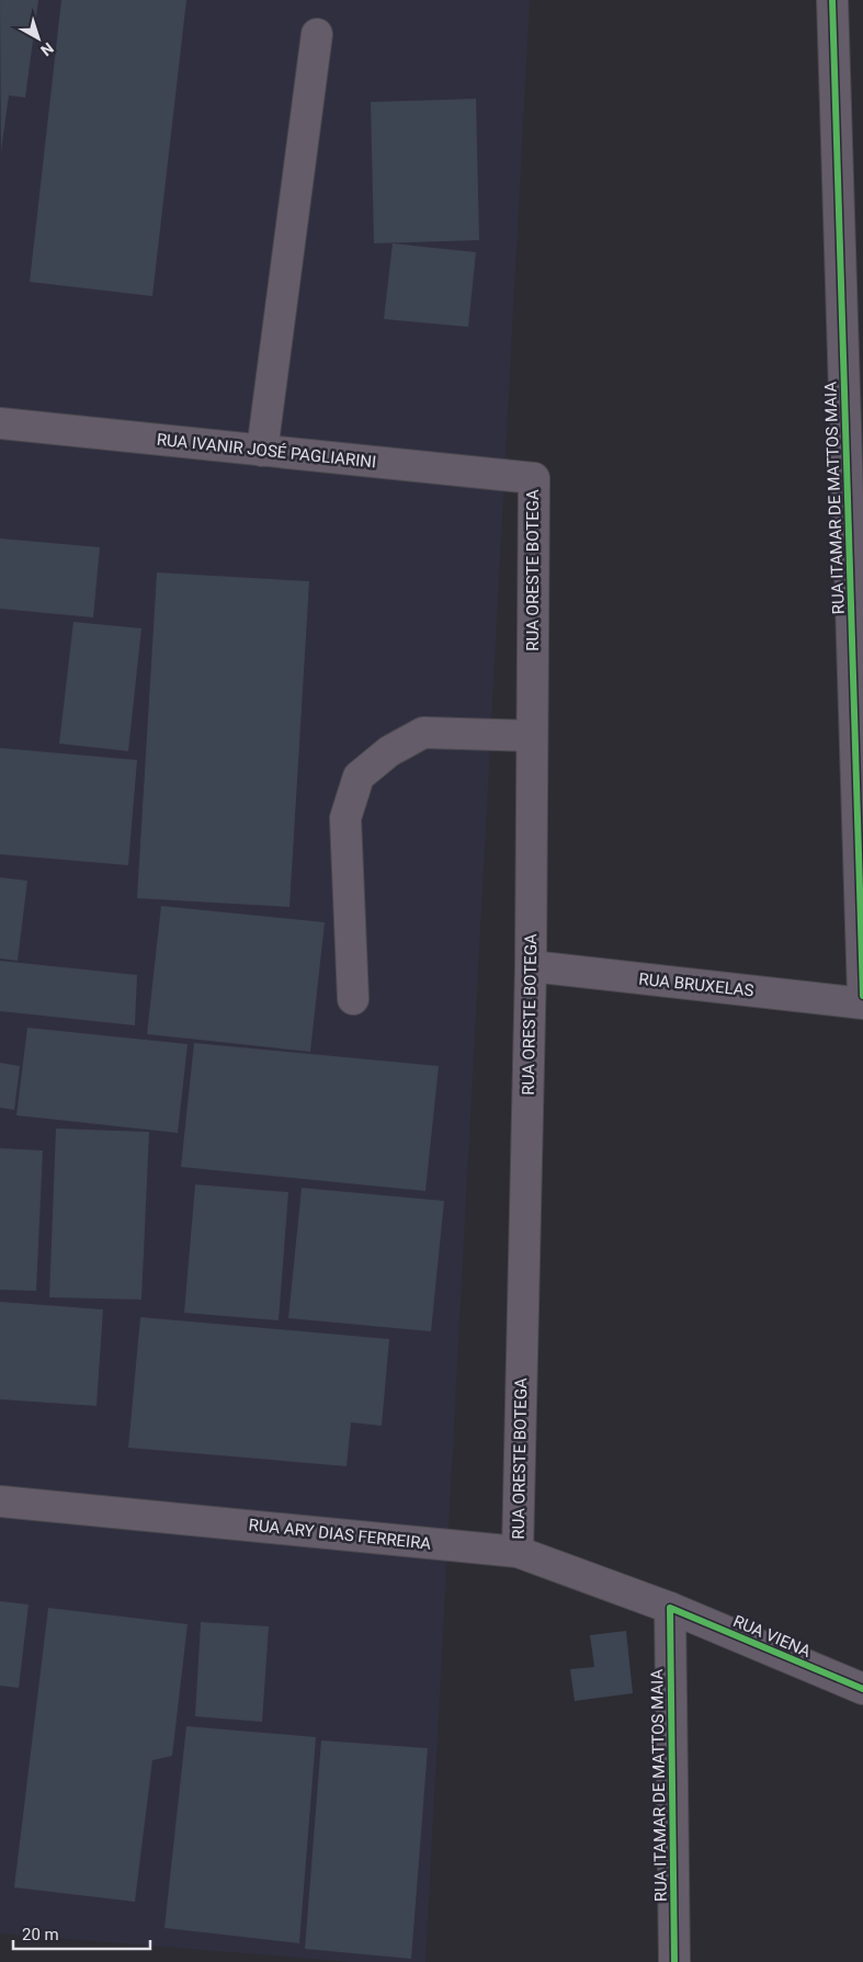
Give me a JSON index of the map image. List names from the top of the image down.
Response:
{
  "streets": {
    "street": [
      "RUA IVANIR JOSÉ PAGLIARINI",
      "RUA ITAMAR DE MATTOS MAIA",
      "RUA ORESTE BOTEGA",
      "RUA BRUXELAS",
      "RUA ARY DIAS FERREIRA",
      "RUA VIENA"
    ]
  },
  "crossings": [
    ["RUA IVANIR JOSÉ PAGLIARINI", "RUA ORESTE BOTEGA"],
    ["RUA ITAMAR DE MATTOS MAIA", "RUA ARY DIAS FERREIRA"],
    ["RUA ITAMAR DE MATTOS MAIA", "RUA VIENA"],
    ["RUA ORESTE BOTEGA", "RUA BRUXELAS"],
    ["RUA ORESTE BOTEGA", "RUA ARY DIAS FERREIRA"],
    ["RUA ARY DIAS FERREIRA", "RUA VIENA"]
  ],
  "scale_bar": "20 m",
  "north": "bottom right"
}
